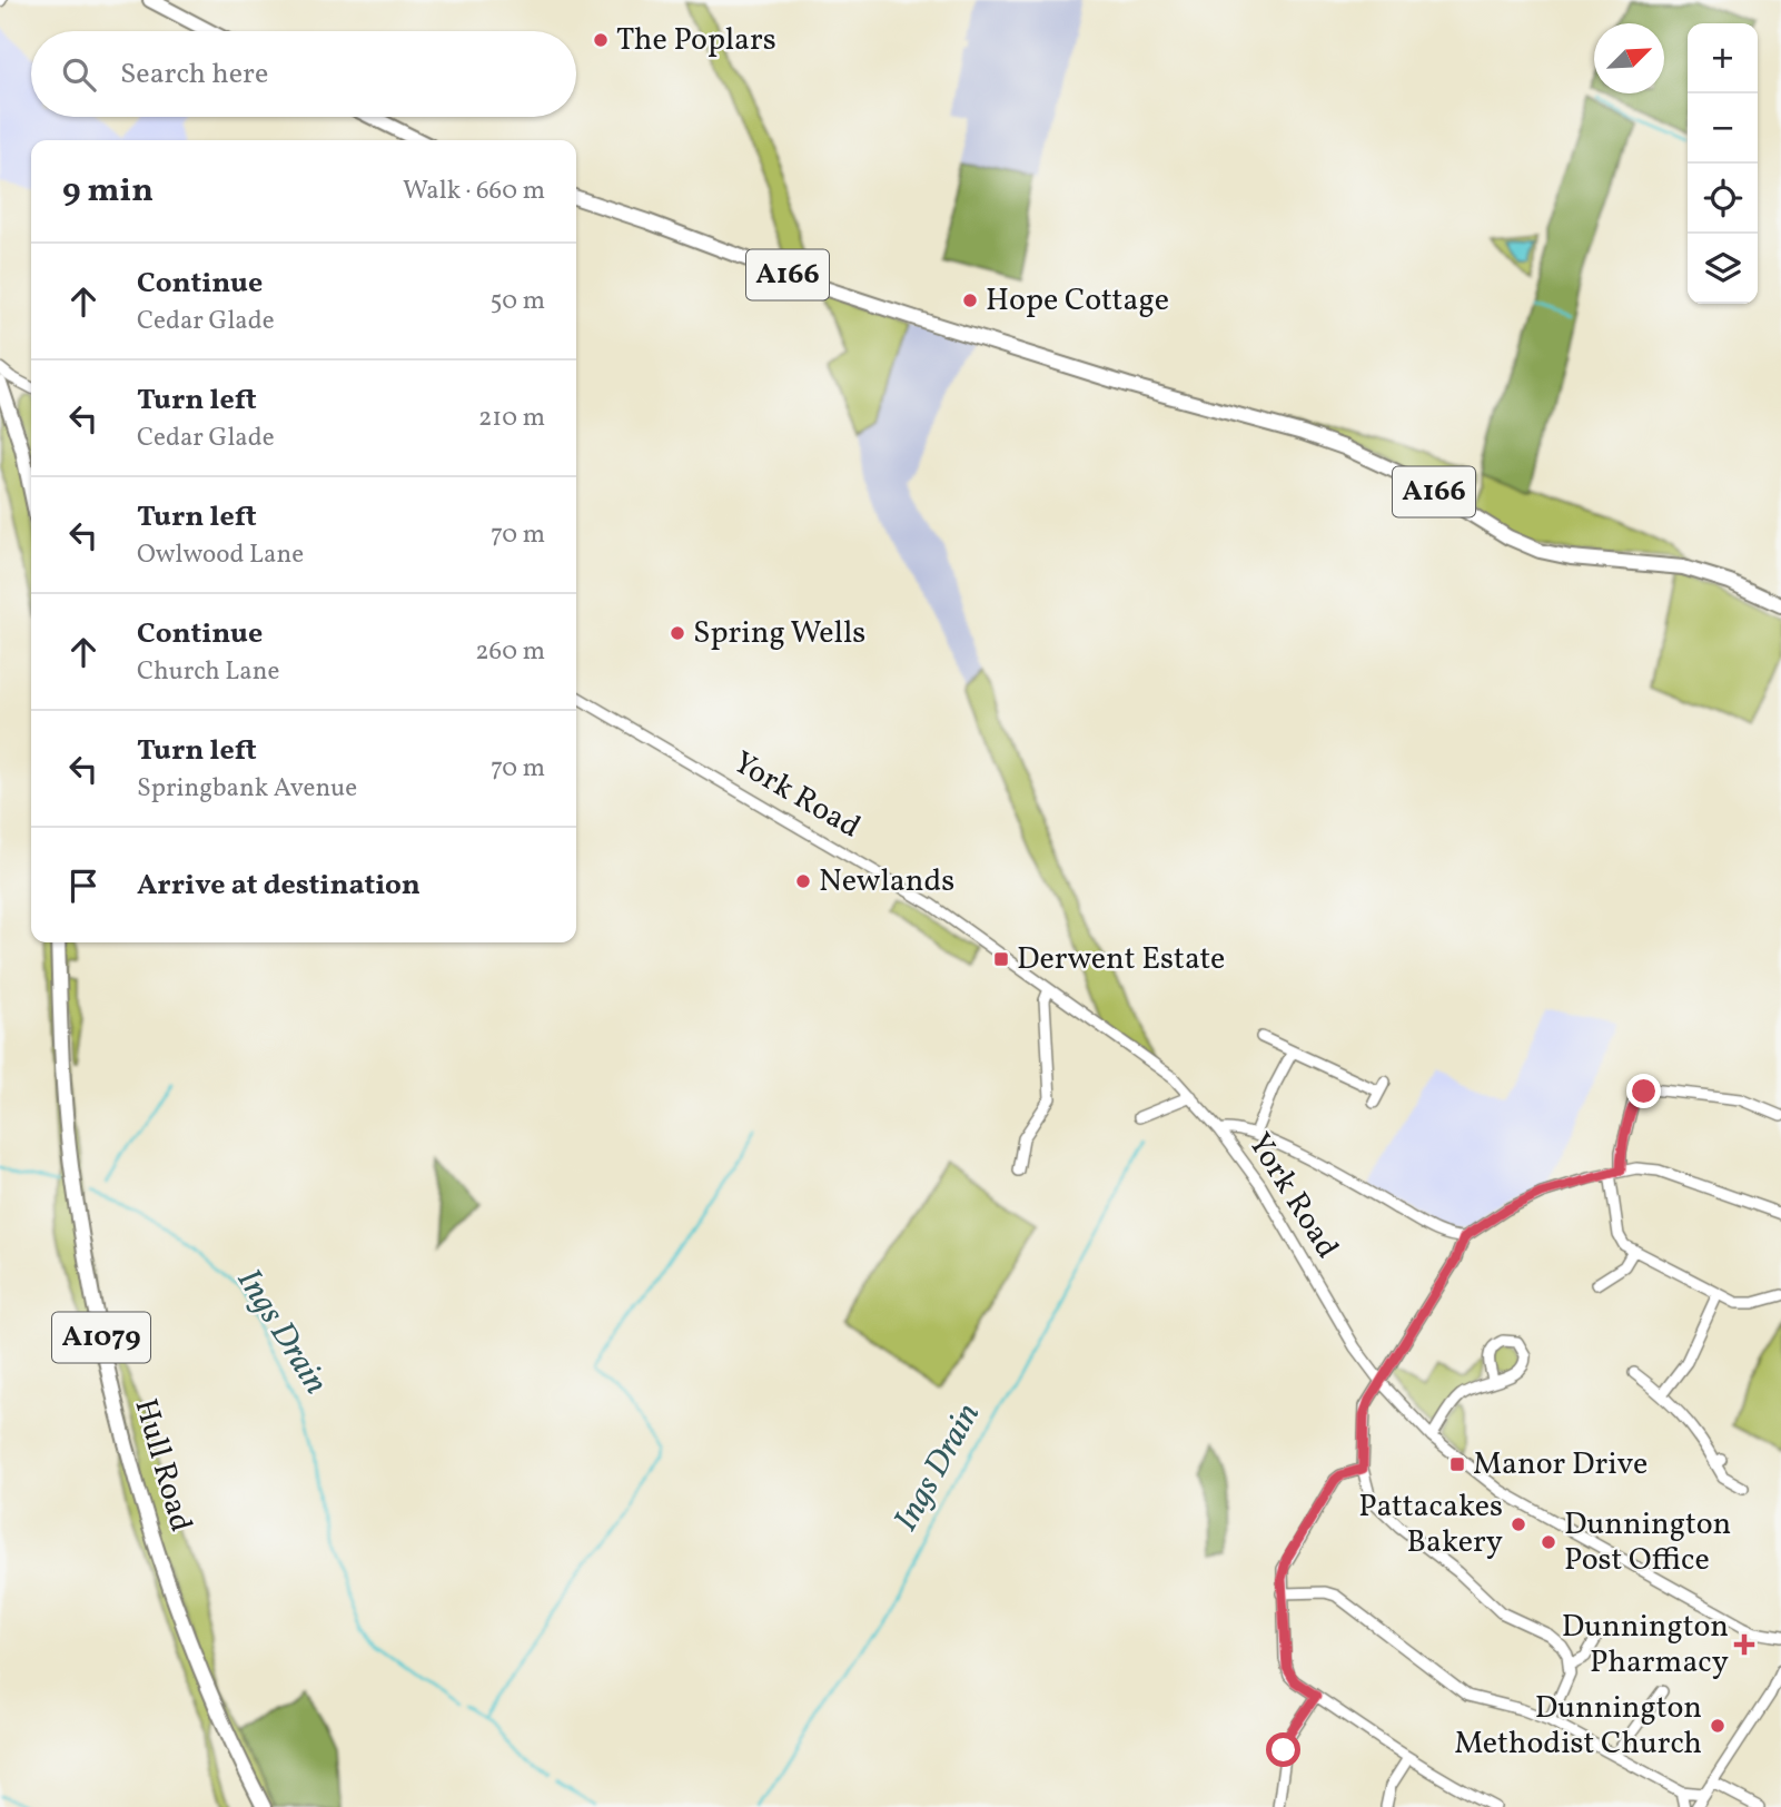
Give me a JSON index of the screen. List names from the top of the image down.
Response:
{
  "streets": {
    "highway": ["A166", "A1079", "Hull Road"],
    "street": ["York Road"]
  },
  "water": ["Ings Drain"],
  "places": {
    "other": [
      "The Poplars",
      "Hope Cottage",
      "Spring Wells",
      "Newlands",
      "Pattacakes Bakery",
      "Dunnington Post Office",
      "Dunnington Methodist Church"
    ],
    "transit": ["Derwent Estate", "Manor Drive"],
    "health": ["Dunnington Pharmacy"]
  },
  "north": "top right",
  "page": {
    "map_buttons": ["+", "−"],
    "search": "Search here",
    "heading": ["9 min", "Walk · 660 m"],
    "list": [
      ["Continue", "Cedar Glade", "50 m"],
      ["Turn left", "Cedar Glade", "210 m"],
      ["Turn left", "Owlwood Lane", "70 m"],
      ["Continue", "Church Lane", "260 m"],
      ["Turn left", "Springbank Avenue", "70 m"],
      "Arrive at destination"
    ]
  }
}
